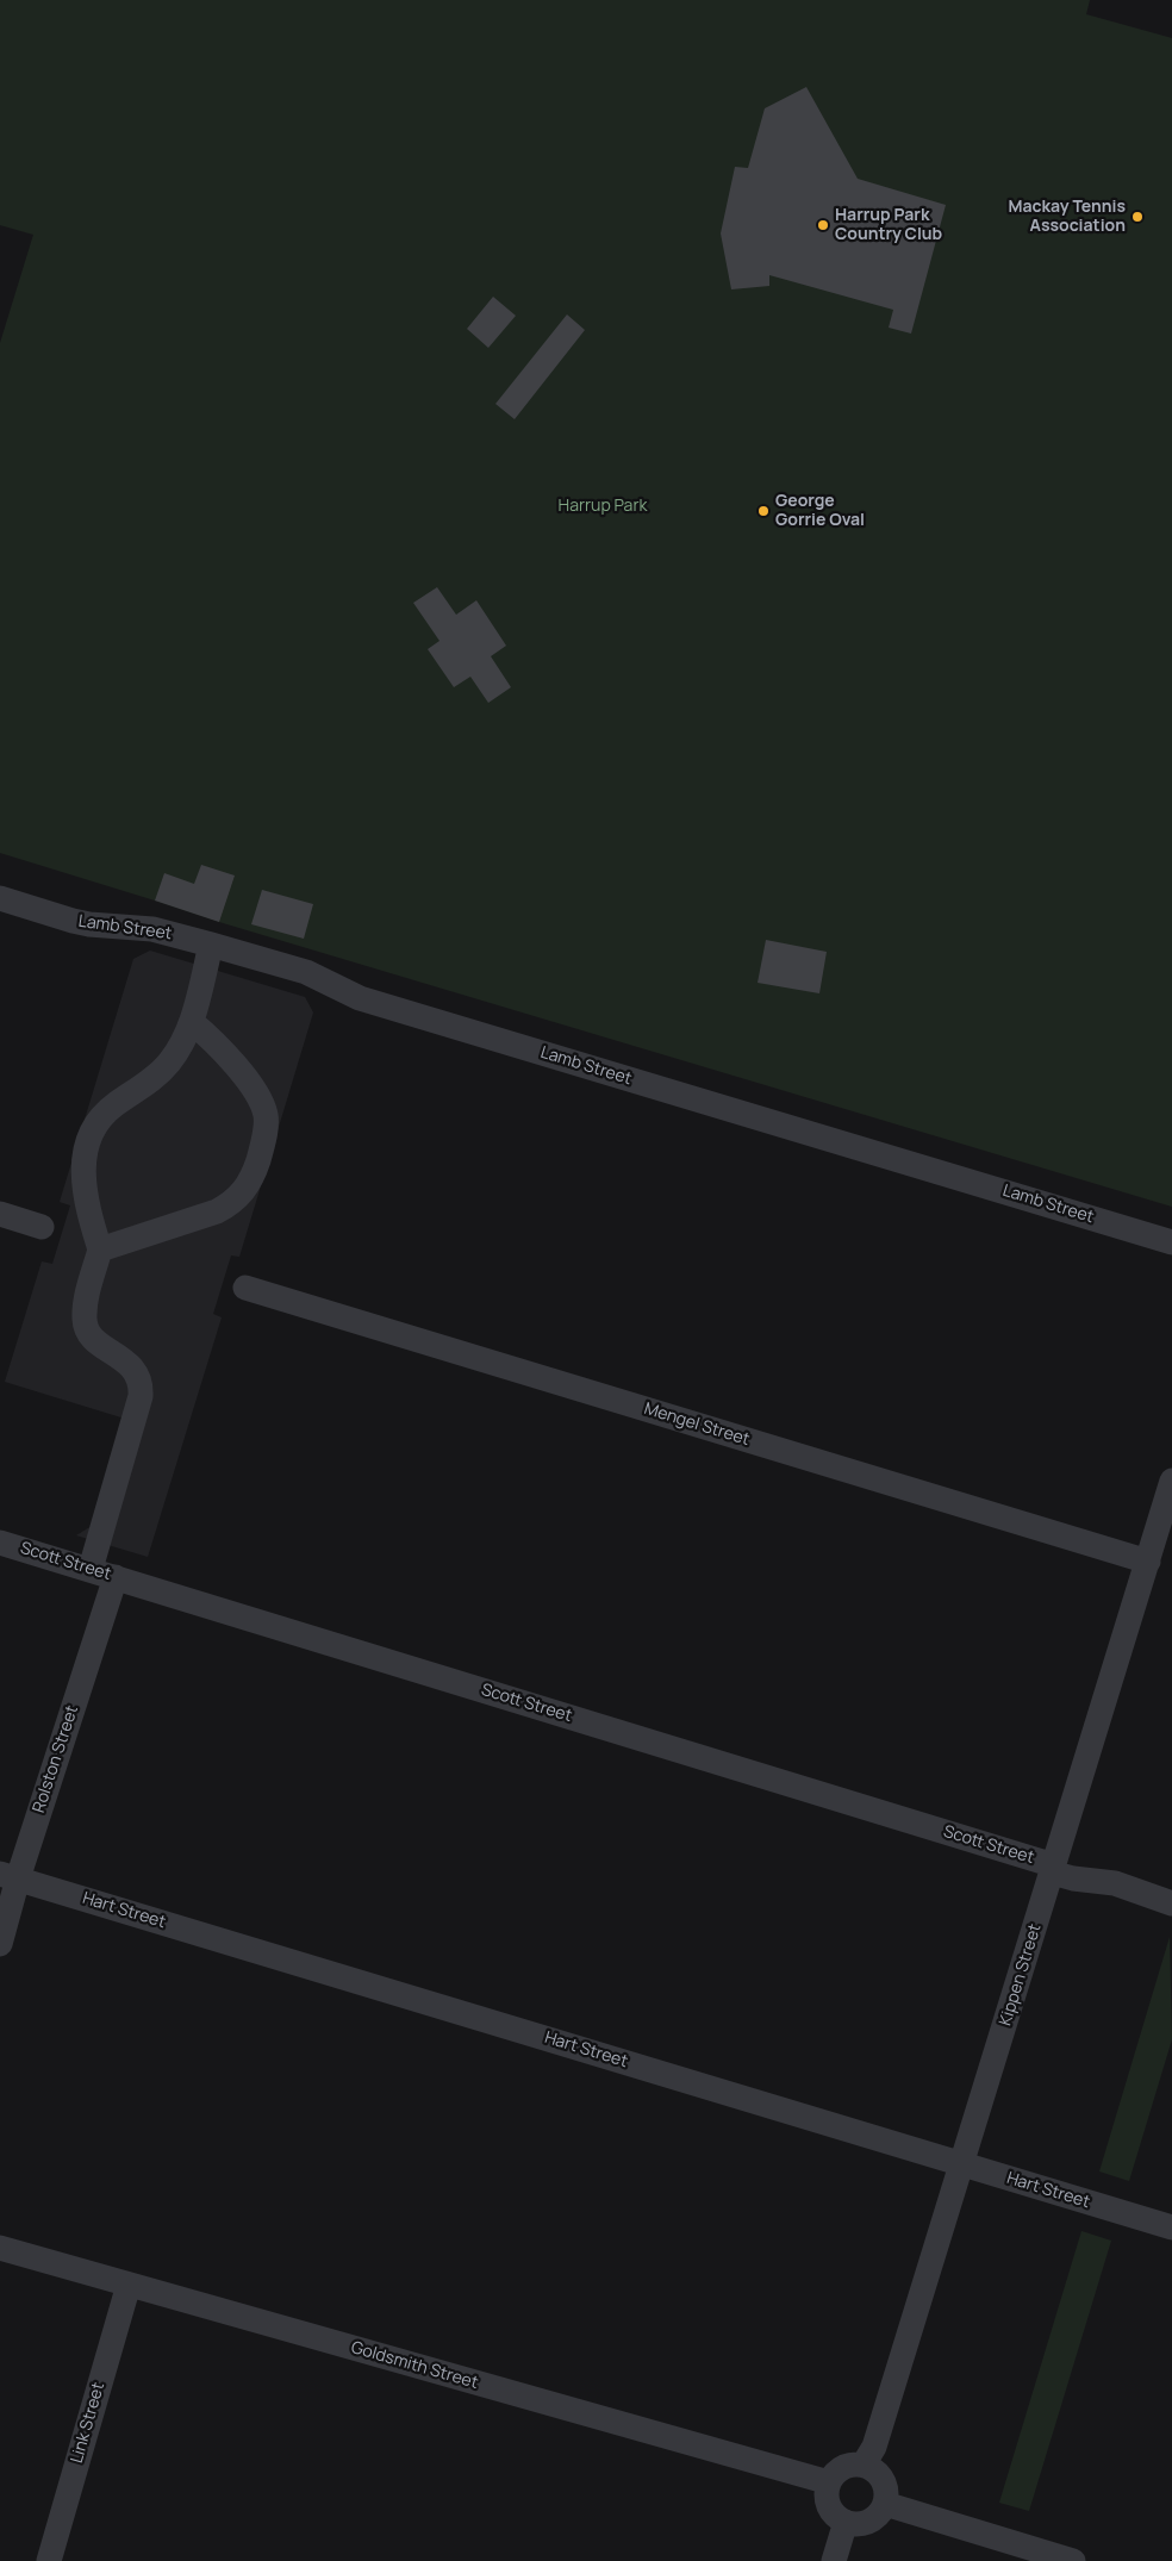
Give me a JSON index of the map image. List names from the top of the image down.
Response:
{
  "streets": {
    "street": [
      "Lamb Street",
      "Mengel Street",
      "Scott Street",
      "Rolston Street",
      "Hart Street",
      "Kippen Street",
      "Goldsmith Street",
      "Link Street"
    ]
  },
  "crossings": [
    ["Mengel Street", "Kippen Street"],
    ["Scott Street", "Rolston Street"],
    ["Scott Street", "Kippen Street"],
    ["Rolston Street", "Hart Street"],
    ["Hart Street", "Kippen Street"],
    ["Kippen Street", "Goldsmith Street"],
    ["Goldsmith Street", "Link Street"]
  ],
  "parks": ["Harrup Park"],
  "places": ["Mackay Tennis Association", "Harrup Park Country Club", "George Gorrie Oval"]
}
